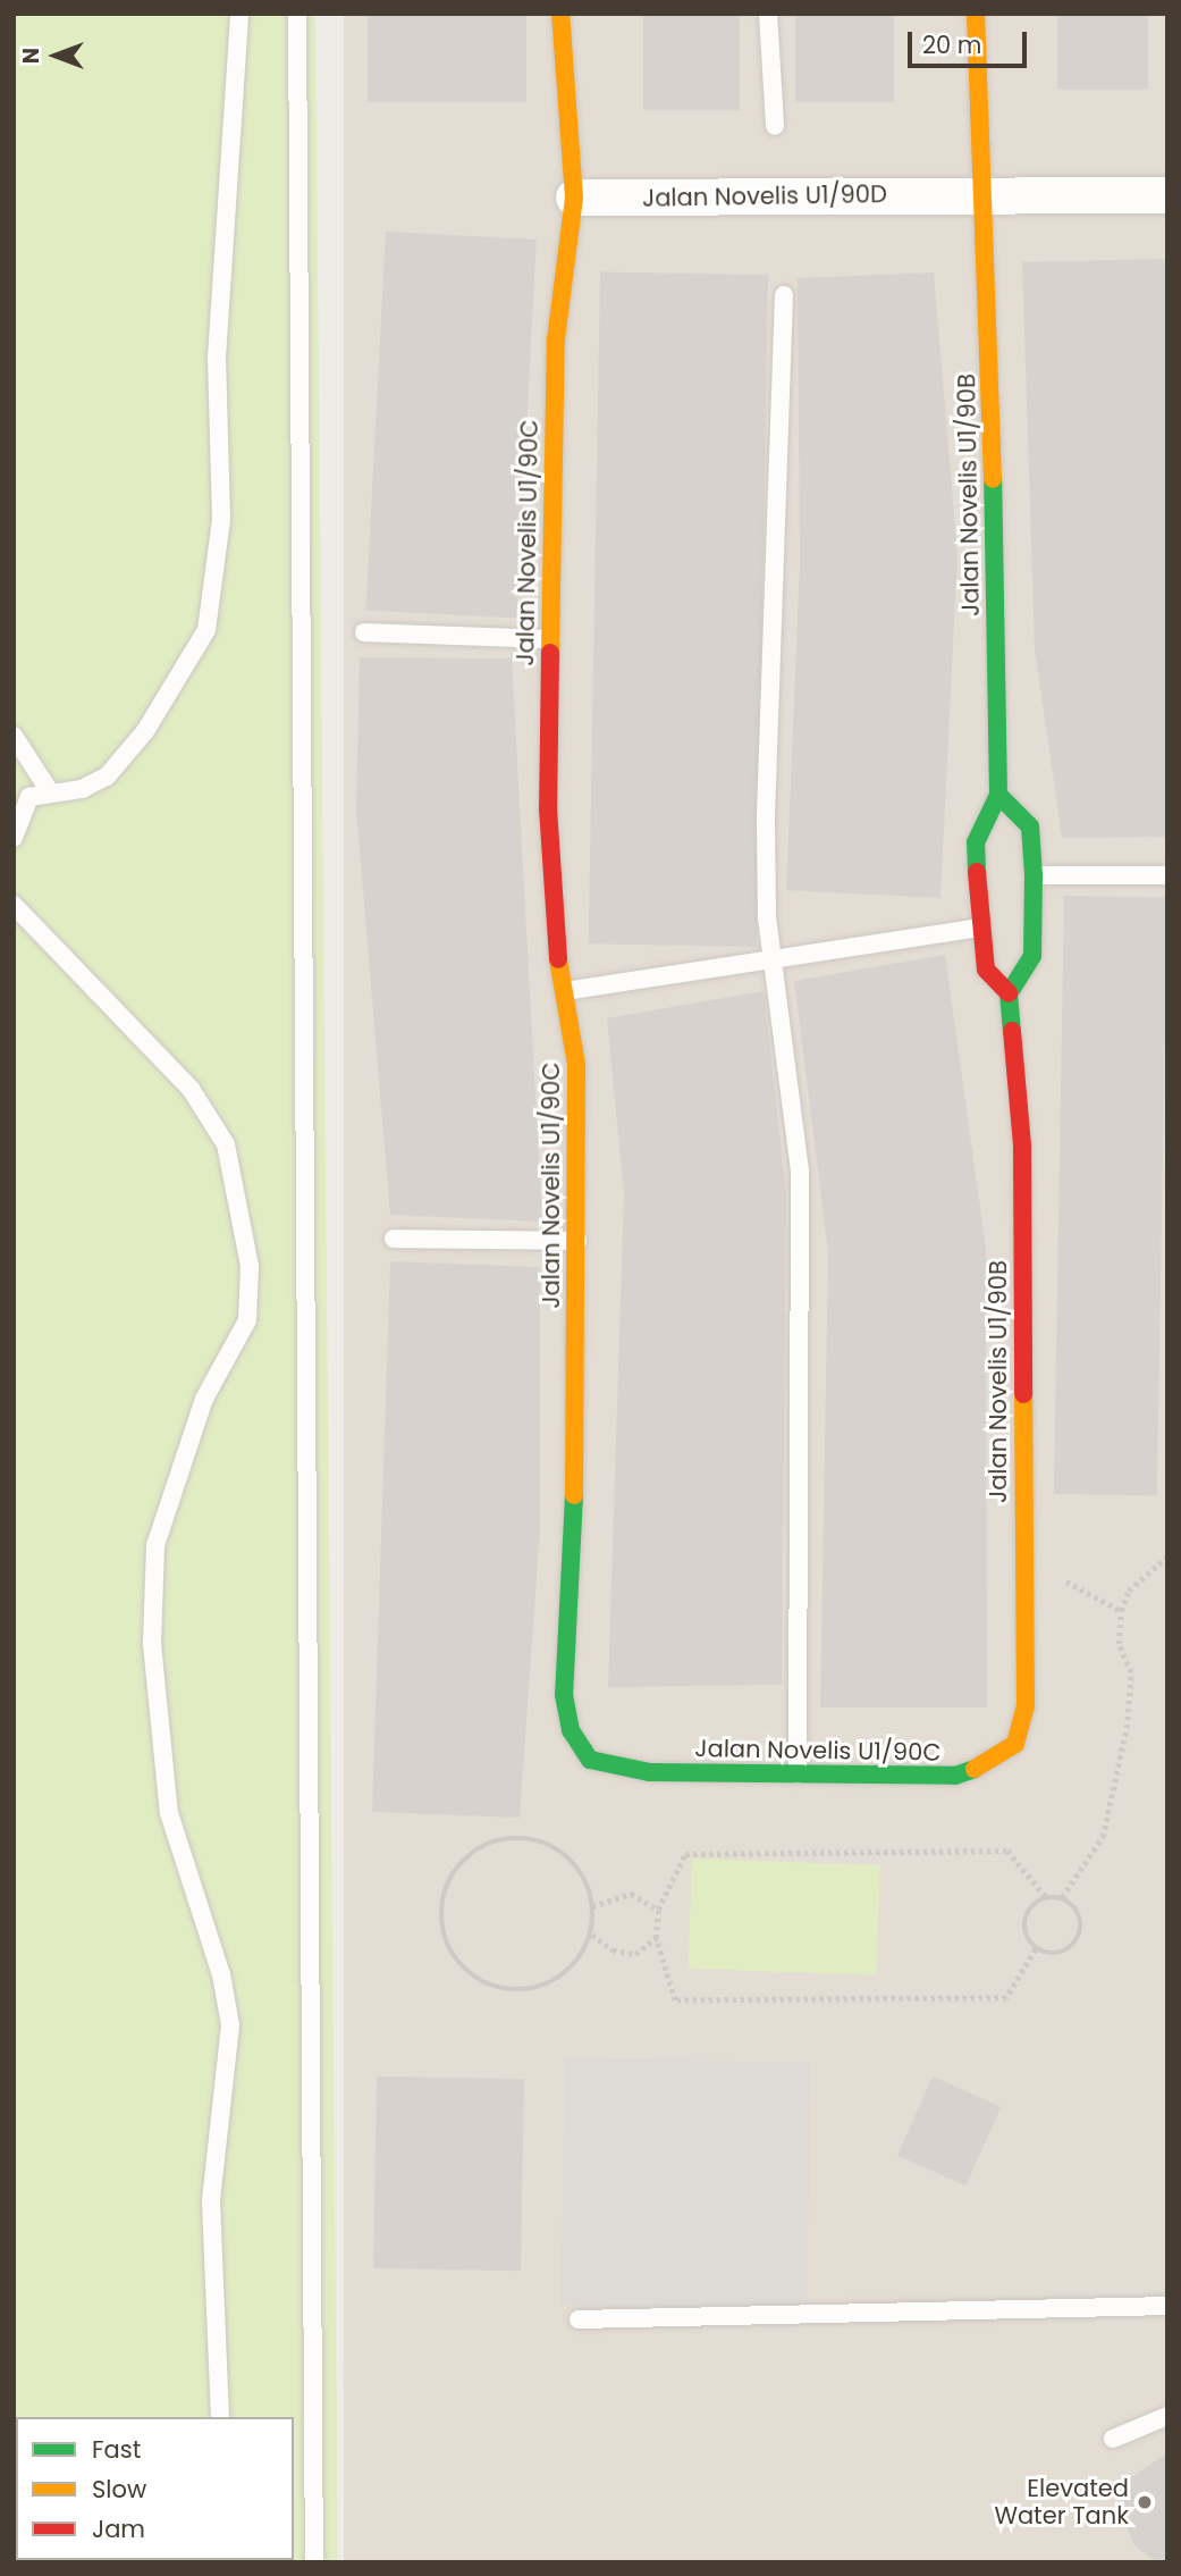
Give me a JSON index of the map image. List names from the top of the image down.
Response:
{
  "streets": {
    "street": ["Jalan Novelis U1/90D", "Jalan Novelis U1/90B", "Jalan Novelis U1/90C"]
  },
  "crossings": [
    ["Jalan Novelis U1/90D", "Jalan Novelis U1/90B"],
    ["Jalan Novelis U1/90D", "Jalan Novelis U1/90C"],
    ["Jalan Novelis U1/90B", "Jalan Novelis U1/90C"]
  ],
  "places": ["Elevated Water Tank"],
  "legend": ["Fast", "Slow", "Jam"],
  "scale_bar": "20 m",
  "north": "left"
}
